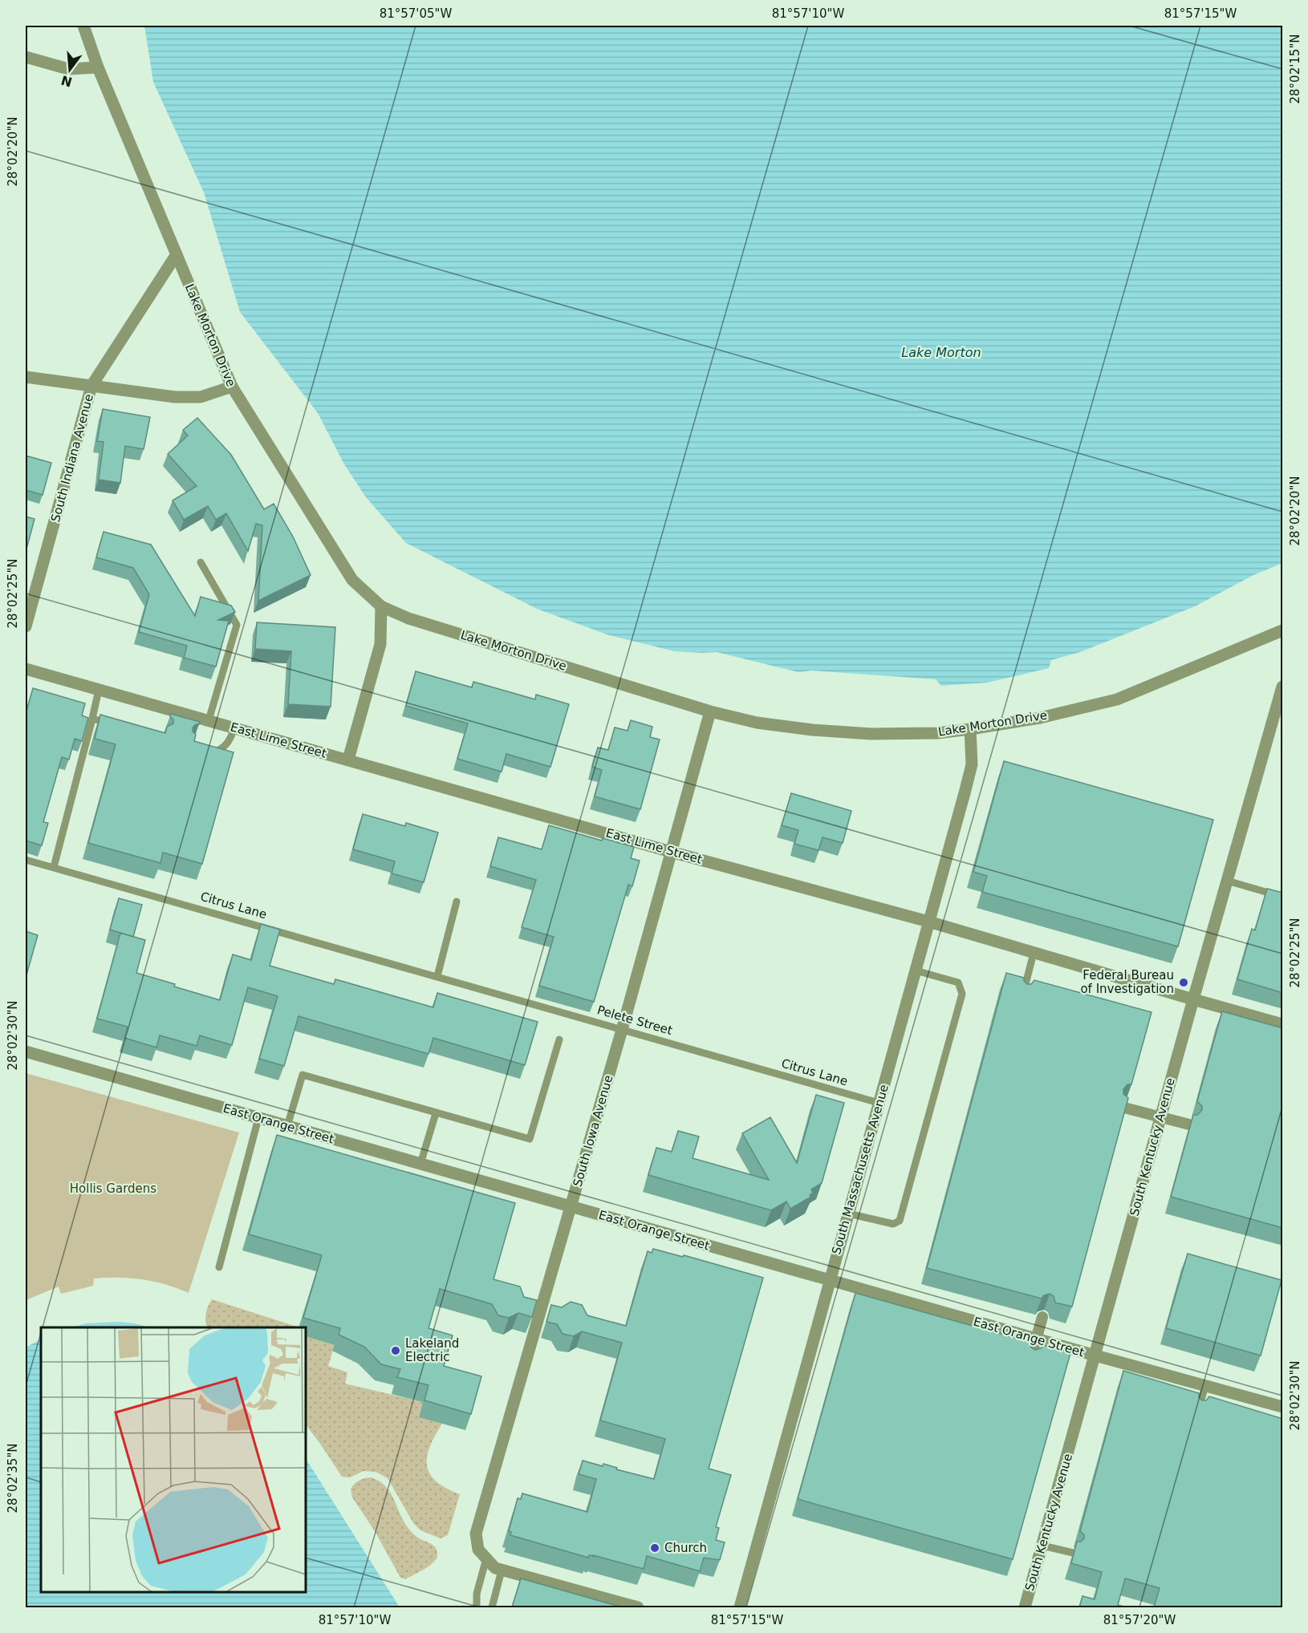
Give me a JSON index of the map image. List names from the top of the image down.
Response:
{
  "streets": {
    "street": [
      "Lake Morton Drive",
      "South Indiana Avenue",
      "East Lime Street",
      "East Orange Street",
      "South Iowa Avenue",
      "South Kentucky Avenue",
      "South Massachusetts Avenue"
    ],
    "lane": ["Citrus Lane", "Pelete Street"]
  },
  "crossings": [
    ["Lake Morton Drive", "South Indiana Avenue"],
    ["Lake Morton Drive", "South Iowa Avenue"],
    ["Lake Morton Drive", "South Massachusetts Avenue"],
    ["East Lime Street", "South Iowa Avenue"],
    ["East Lime Street", "South Kentucky Avenue"],
    ["East Lime Street", "South Massachusetts Avenue"],
    ["Citrus Lane", "Pelete Street"],
    ["Citrus Lane", "South Massachusetts Avenue"],
    ["Pelete Street", "South Iowa Avenue"],
    ["East Orange Street", "South Iowa Avenue"],
    ["East Orange Street", "South Kentucky Avenue"],
    ["East Orange Street", "South Massachusetts Avenue"]
  ],
  "water": ["Lake Morton"],
  "parks": ["Hollis Gardens"],
  "places": ["Federal Bureau of Investigation", "Lakeland Electric", "Church"],
  "north": "bottom",
  "coordinates": [
    "81°57'05\"W",
    "81°57'10\"W",
    "81°57'15\"W",
    "28°02'15\"N",
    "28°02'20\"N",
    "28°02'25\"N",
    "28°02'30\"N",
    "28°02'35\"N",
    "81°57'20\"W"
  ]
}
